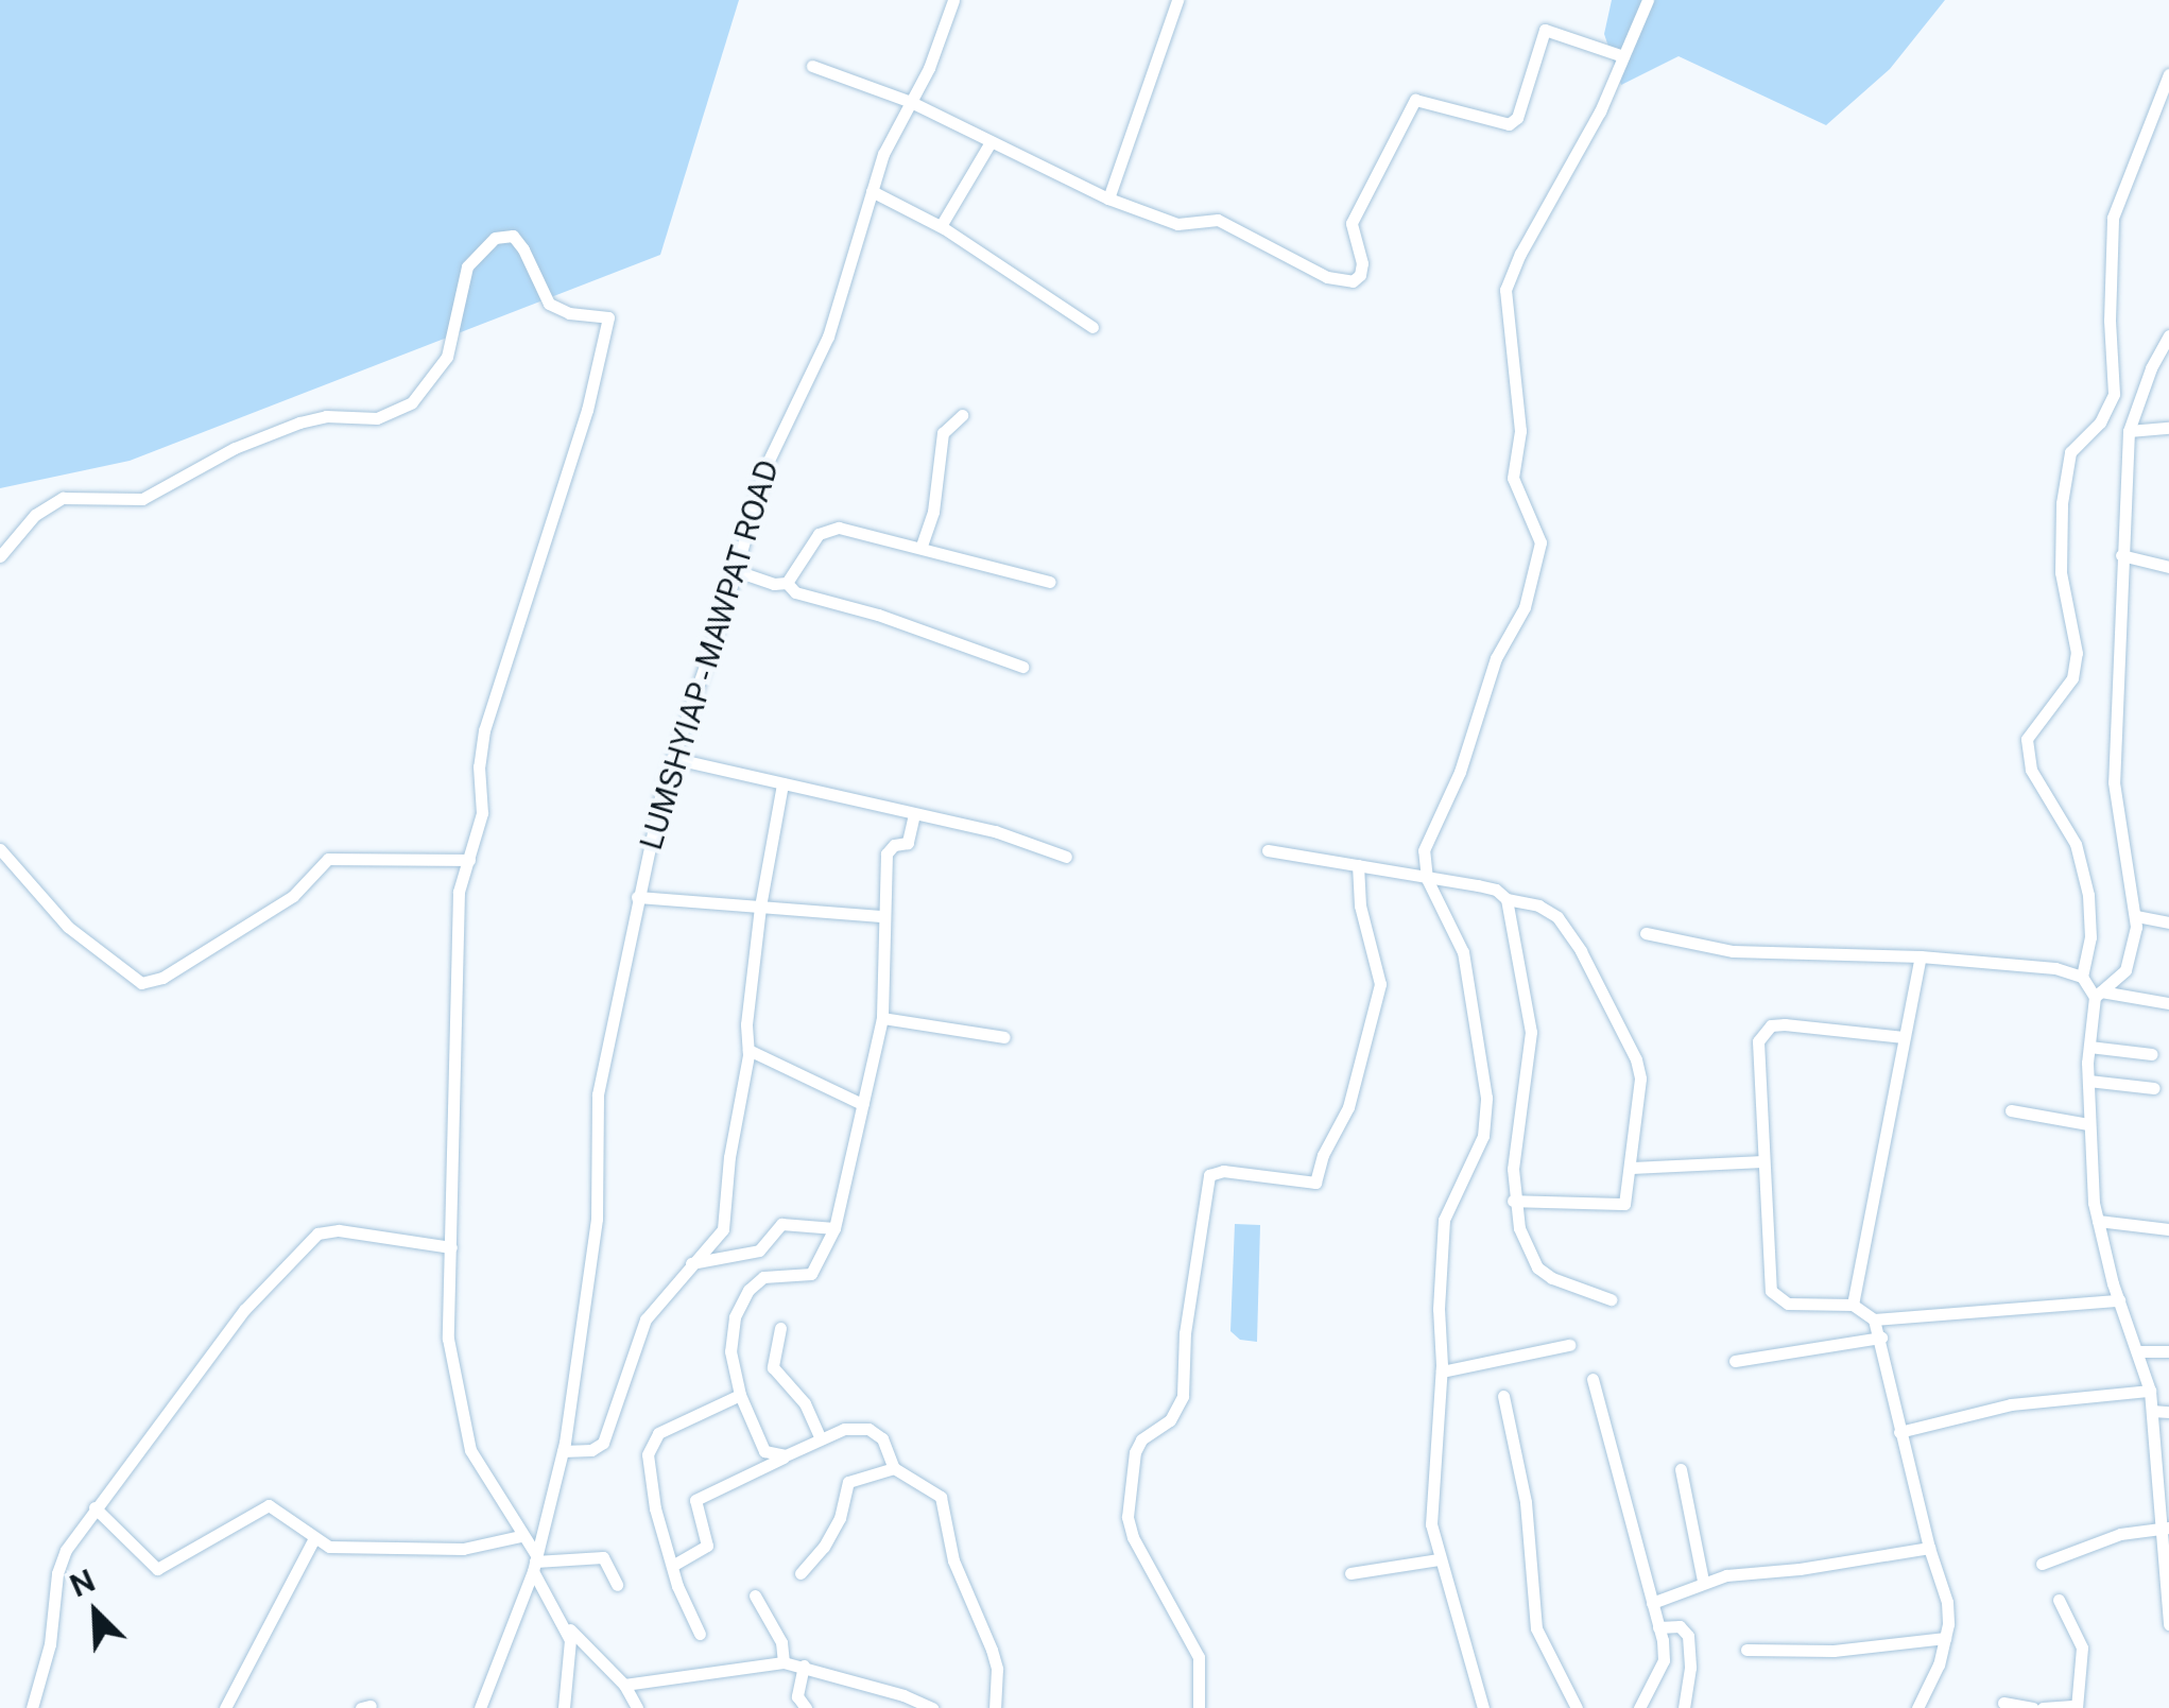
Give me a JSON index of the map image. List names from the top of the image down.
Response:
{
  "streets": {
    "street": ["LUMSHYIAP - MAWPAT ROAD"]
  },
  "north": "top left"
}
